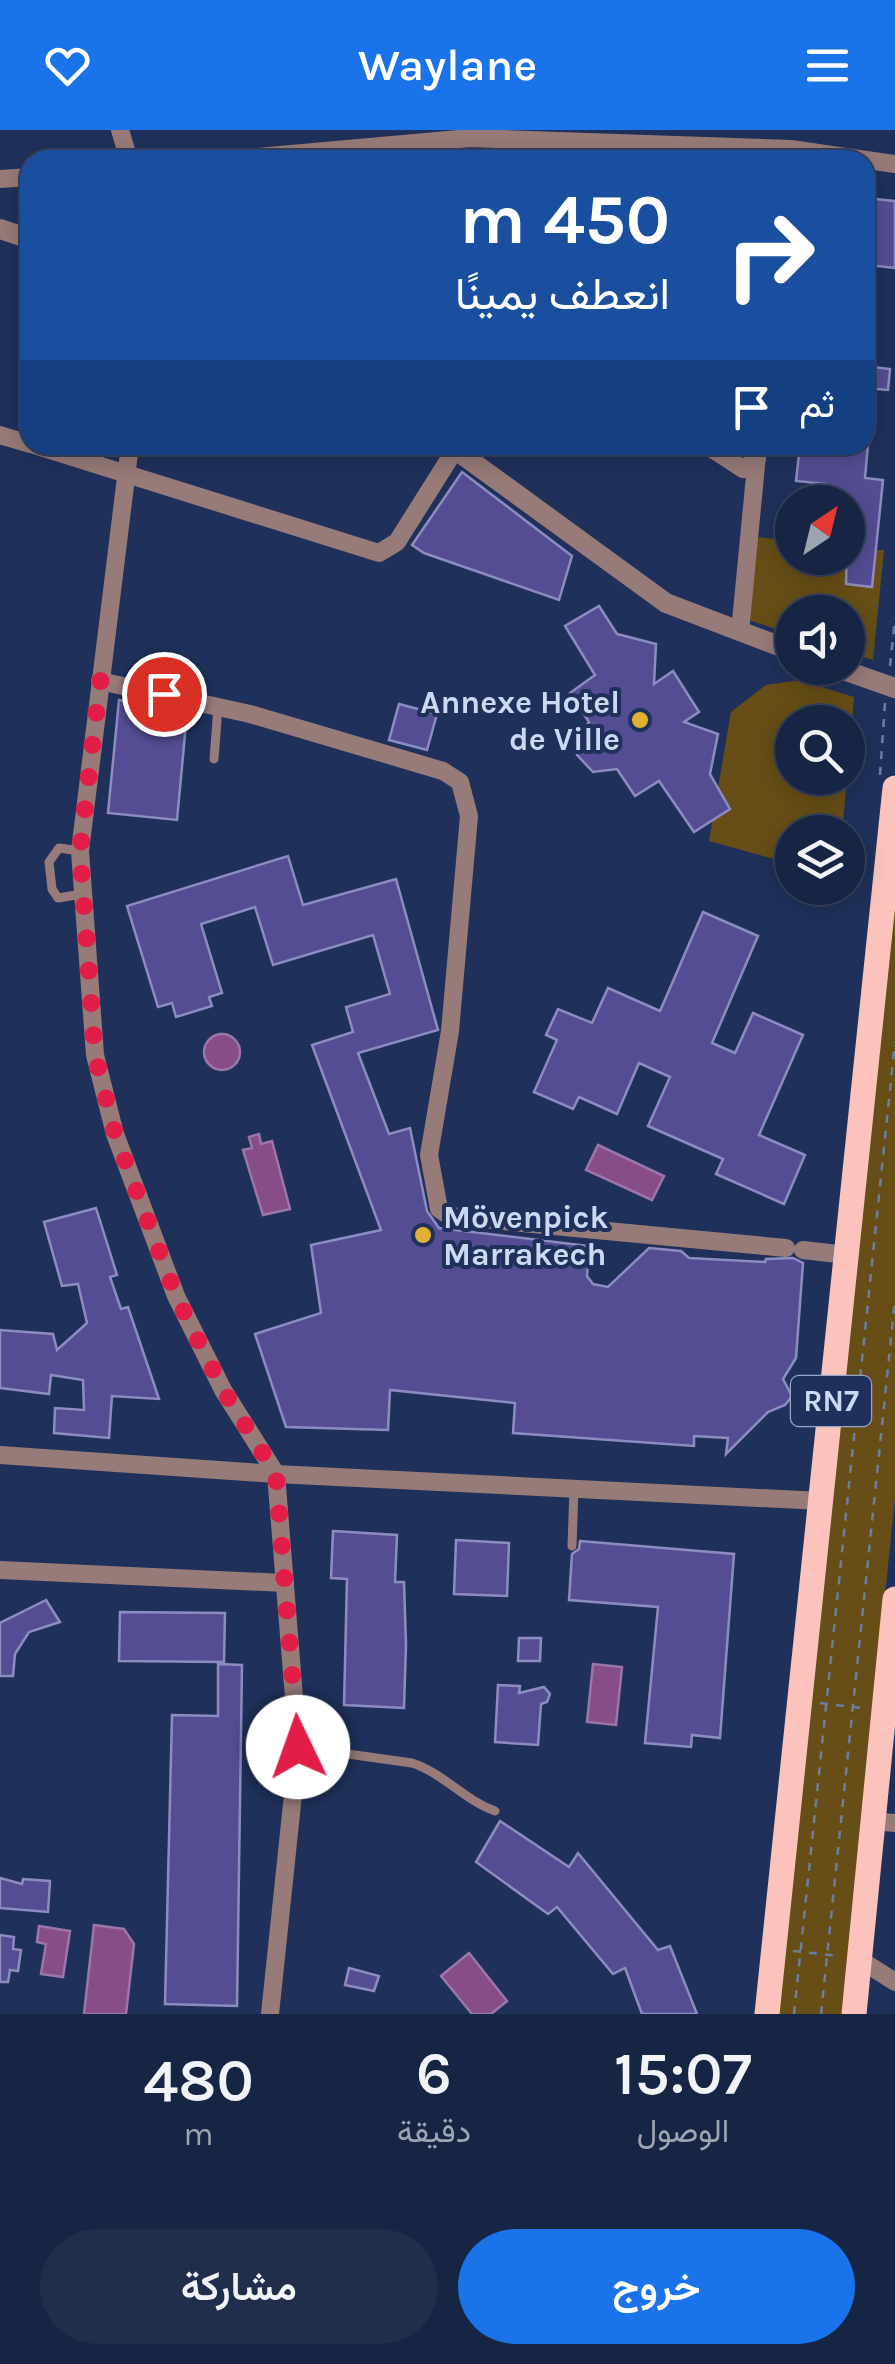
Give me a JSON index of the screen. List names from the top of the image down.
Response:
{
  "streets": {
    "main road": ["RN7"]
  },
  "places": ["Annexe Hotel de Ville", "Mövenpick Marrakech"],
  "north": "top right",
  "page": {
    "header": "Waylane",
    "turn": ["450 m", "انعطف يمينًا"],
    "then": "ثم",
    "eta": [
      "15:07",
      "الوصول",
      "6",
      "دقيقة",
      "480",
      "m"
    ],
    "buttons": ["خروج", "مشاركة"]
  }
}
